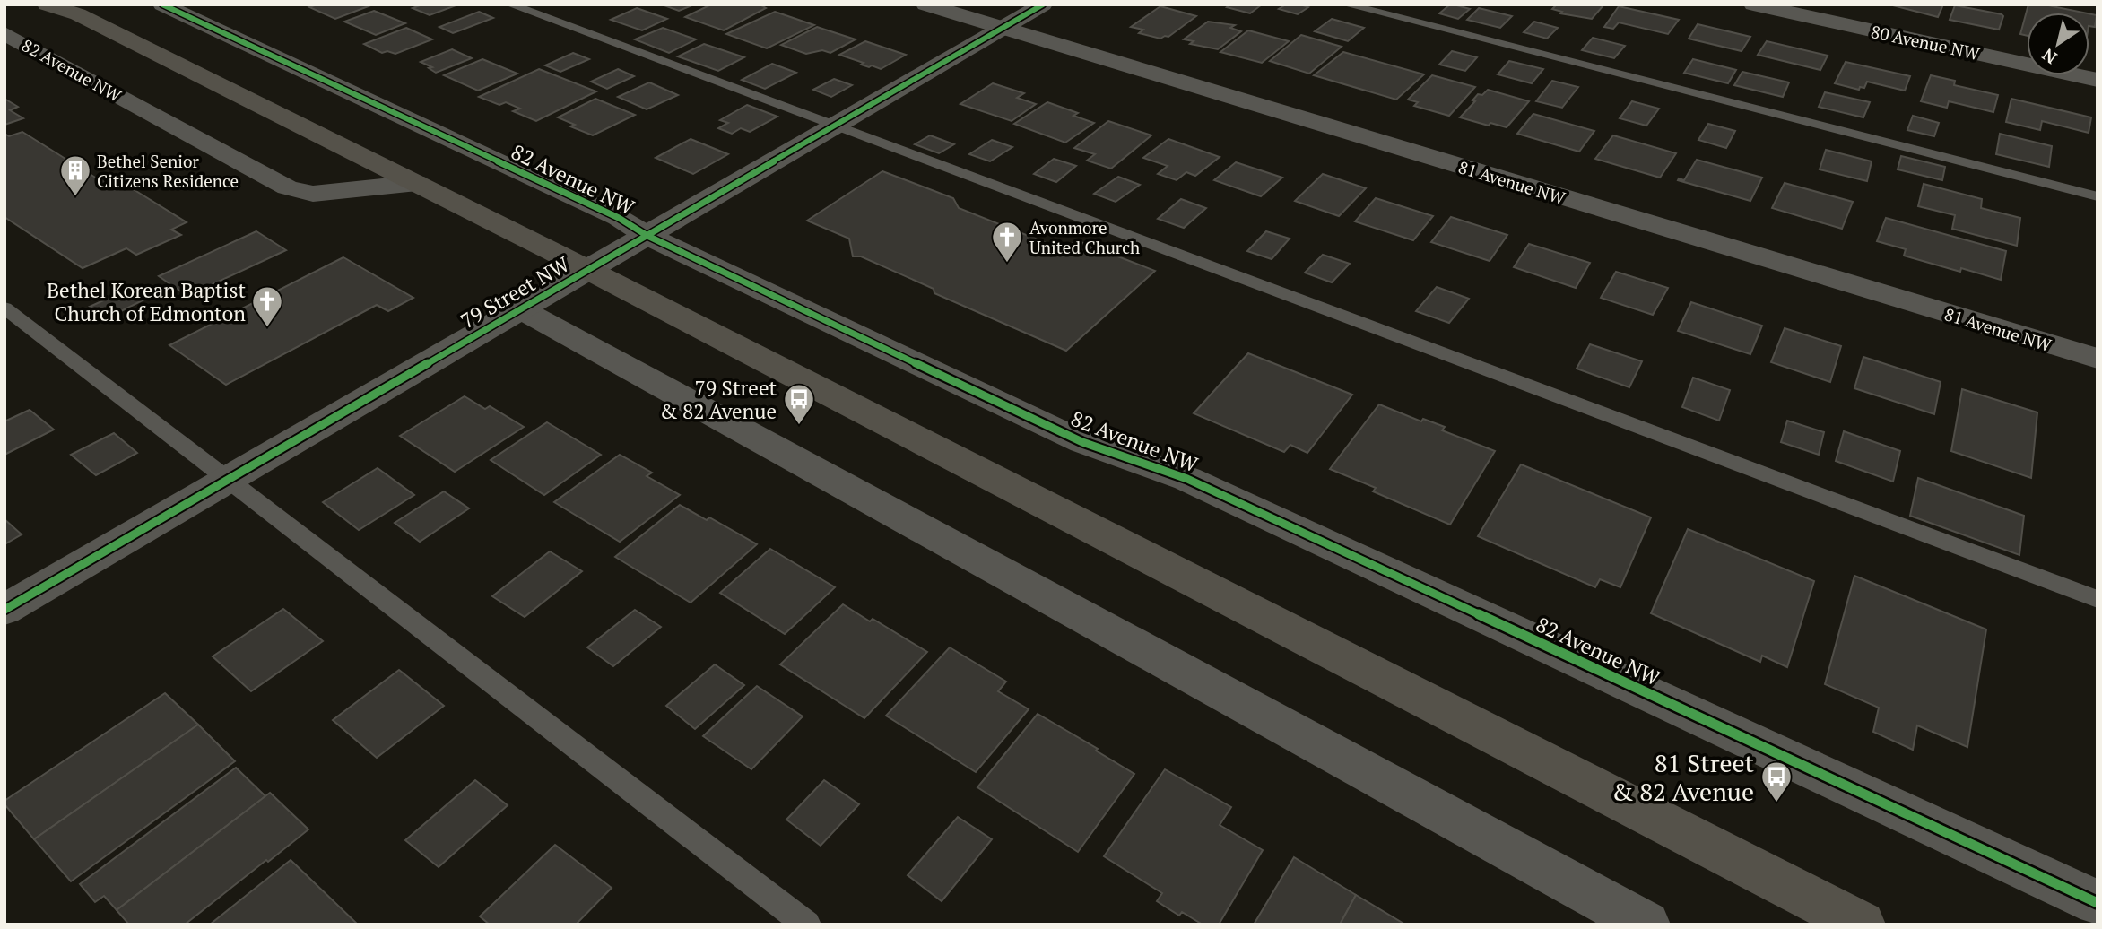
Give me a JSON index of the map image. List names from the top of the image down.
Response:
{
  "streets": {
    "street": [
      "80 Avenue NW",
      "82 Avenue NW",
      "81 Avenue NW",
      "79 Street NW"
    ]
  },
  "crossings": [
    ["82 Avenue NW", "79 Street NW"],
    ["81 Avenue NW", "79 Street NW"]
  ],
  "places": {
    "building": ["Bethel Senior Citizens Residence"],
    "church": ["Avonmore United Church", "Bethel Korean Baptist Church of Edmonton"],
    "bus stop": ["79 Street & 82 Avenue", "81 Street & 82 Avenue"]
  },
  "north": "bottom left"
}
